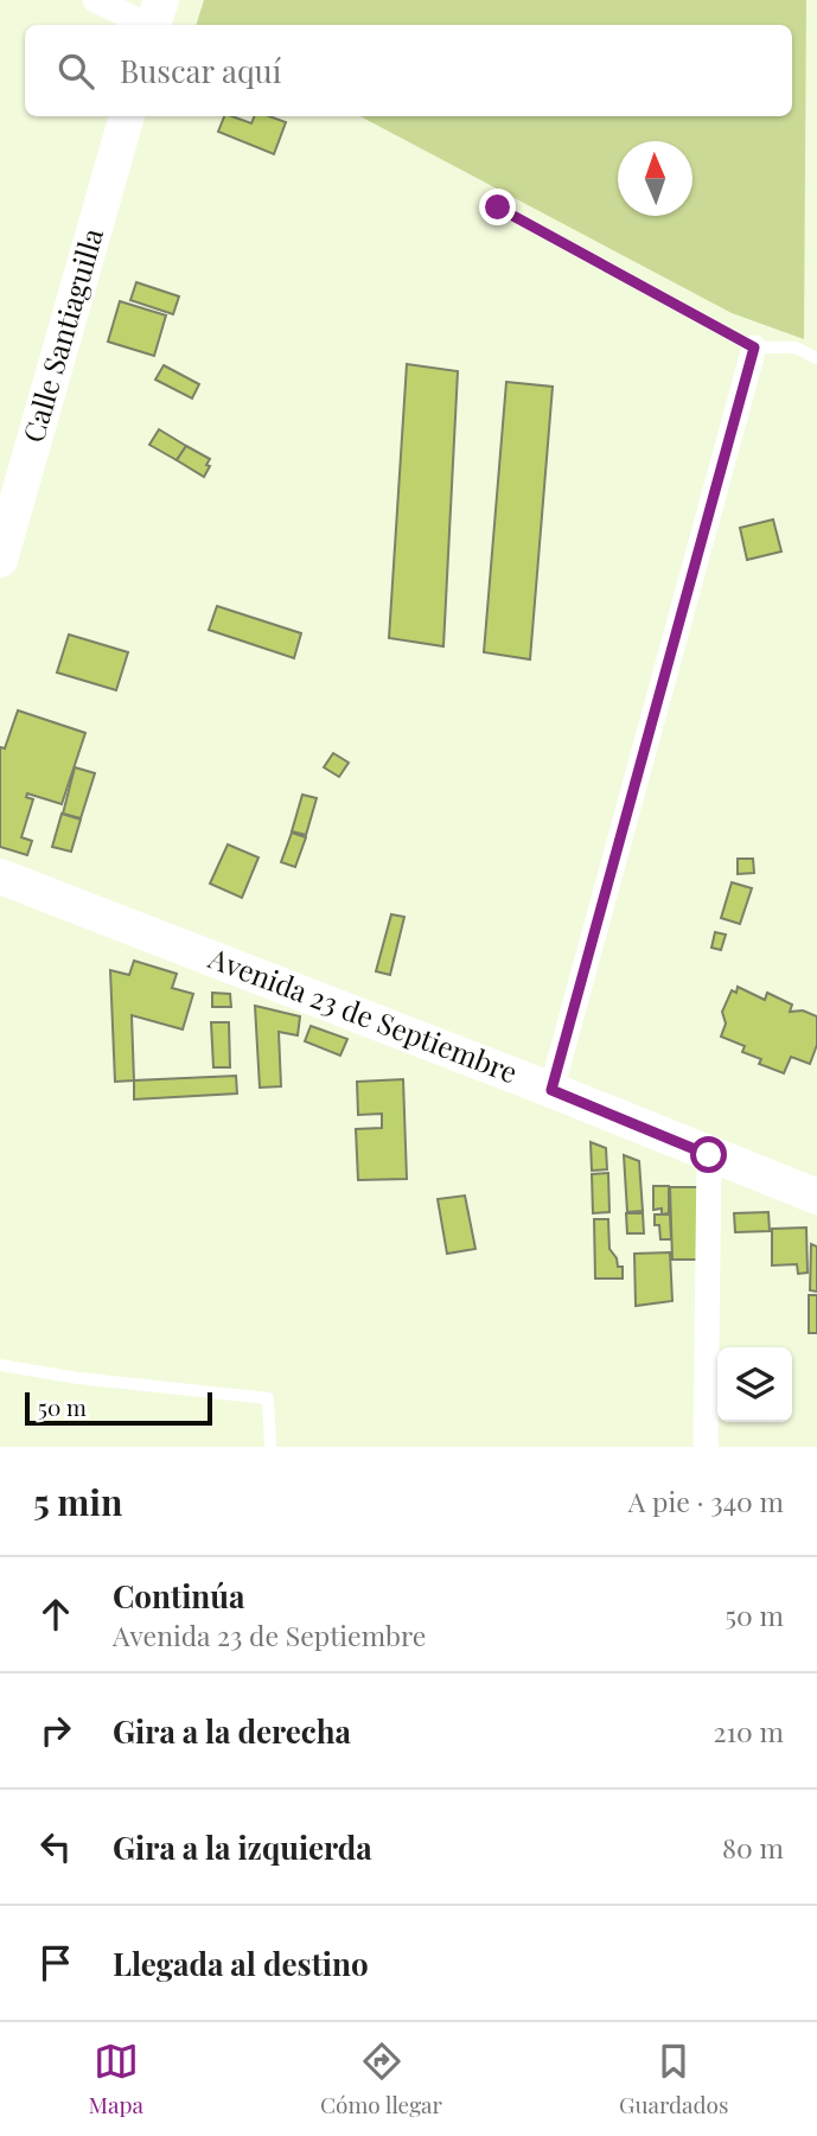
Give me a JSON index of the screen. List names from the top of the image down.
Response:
{
  "streets": {
    "main road": ["Calle Santiaguilla", "Avenida 23 de Septiembre"]
  },
  "scale_bar": "50 m",
  "north": "top",
  "page": {
    "search": "Buscar aquí",
    "scale": "50 m",
    "heading": ["5 min", "A pie · 340 m"],
    "list": [
      ["Continúa", "Avenida 23 de Septiembre", "50 m"],
      ["Gira a la derecha", "210 m"],
      ["Gira a la izquierda", "80 m"],
      "Llegada al destino"
    ],
    "nav": ["Mapa", "Cómo llegar", "Guardados"]
  }
}
